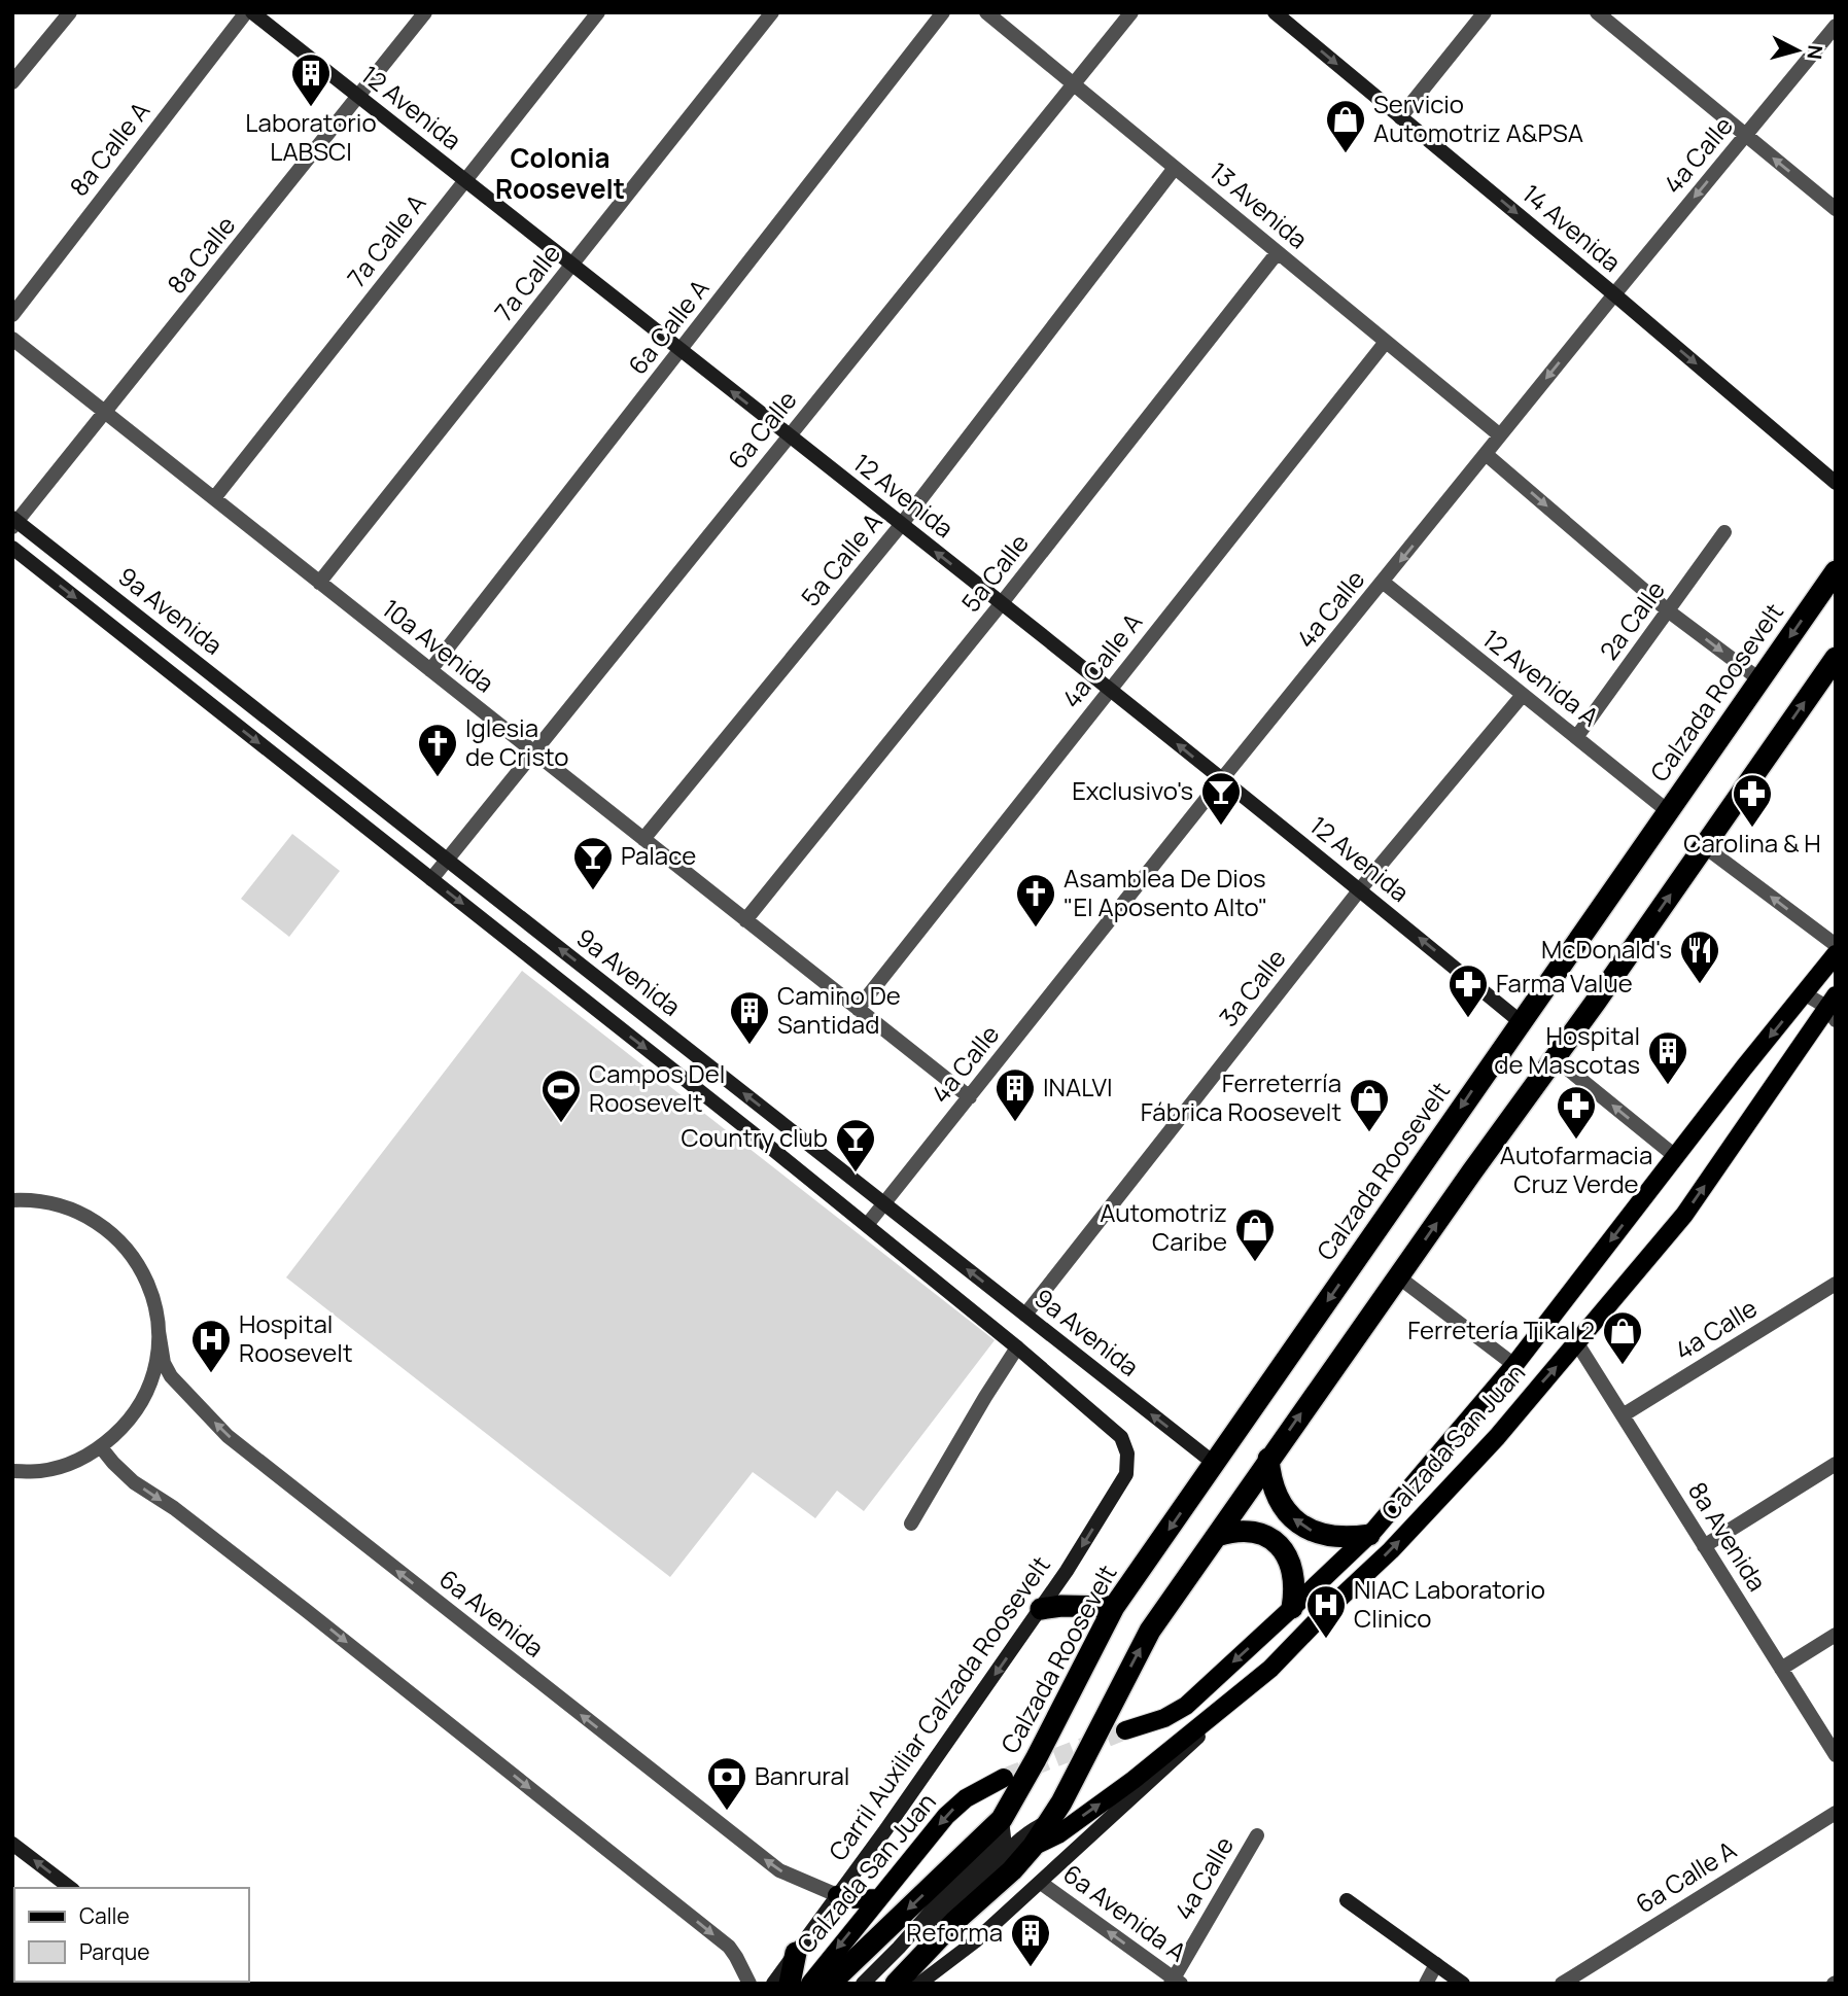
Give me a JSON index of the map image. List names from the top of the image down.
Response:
{
  "streets": {
    "highway": ["Calzada Roosevelt"],
    "main road": [
      "12 Avenida",
      "14 Avenida",
      "9a Avenida",
      "Calzada San Juan",
      "Carril Auxiliar Calzada Roosevelt"
    ],
    "street": [
      "8a Calle A",
      "4a Calle",
      "13 Avenida",
      "7a Calle A",
      "8a Calle",
      "7a Calle",
      "6a Calle A",
      "6a Calle",
      "5a Calle A",
      "5a Calle",
      "2a Calle",
      "10a Avenida",
      "4a Calle A",
      "12 Avenida A",
      "3a Calle",
      "8a Avenida",
      "6a Avenida",
      "6a Avenida A"
    ]
  },
  "crossings": [
    ["12 Avenida", "4a Calle"],
    ["12 Avenida", "7a Calle A"],
    ["12 Avenida", "8a Calle"],
    ["12 Avenida", "7a Calle"],
    ["12 Avenida", "6a Calle A"],
    ["12 Avenida", "6a Calle"],
    ["12 Avenida", "5a Calle A"],
    ["12 Avenida", "5a Calle"],
    ["12 Avenida", "4a Calle A"],
    ["12 Avenida", "Calzada Roosevelt"],
    ["12 Avenida", "3a Calle"],
    ["4a Calle", "13 Avenida"],
    ["4a Calle", "14 Avenida"],
    ["4a Calle", "9a Avenida"],
    ["4a Calle", "10a Avenida"],
    ["4a Calle", "12 Avenida A"],
    ["4a Calle", "8a Avenida"],
    ["4a Calle", "6a Avenida A"],
    ["13 Avenida", "6a Calle"],
    ["13 Avenida", "5a Calle A"],
    ["13 Avenida", "5a Calle"],
    ["13 Avenida", "4a Calle A"],
    ["7a Calle A", "10a Avenida"],
    ["8a Calle", "9a Avenida"],
    ["8a Calle", "10a Avenida"],
    ["7a Calle", "10a Avenida"],
    ["6a Calle A", "10a Avenida"],
    ["6a Calle", "9a Avenida"],
    ["6a Calle", "10a Avenida"],
    ["5a Calle A", "10a Avenida"],
    ["5a Calle", "10a Avenida"],
    ["9a Avenida", "Calzada Roosevelt"],
    ["9a Avenida", "3a Calle"],
    ["9a Avenida", "Carril Auxiliar Calzada Roosevelt"],
    ["2a Calle", "12 Avenida A"],
    ["10a Avenida", "4a Calle A"],
    ["12 Avenida A", "Calzada Roosevelt"],
    ["12 Avenida A", "3a Calle"],
    ["Calzada San Juan", "8a Avenida"],
    ["6a Avenida", "Carril Auxiliar Calzada Roosevelt"]
  ],
  "one_way": ["12 Avenida", "14 Avenida", "6a Avenida A"],
  "districts": ["Colonia Roosevelt"],
  "places": {
    "building": [
      "Laboratorio LABSCI",
      "Camino De Santidad",
      "Hospital de Mascotas",
      "INALVI",
      "Reforma"
    ],
    "shop": [
      "Servicio Automotriz A&PSA",
      "Ferreterría Fábrica Roosevelt",
      "Automotriz Caribe",
      "Ferretería Tikal 2"
    ],
    "church": ["Iglesia de Cristo", "Asamblea De Dios \"El Aposento Alto\""],
    "bar": ["Exclusivo's", "Palace", "Country club"],
    "pharmacy": ["Carolina & H", "Farma Value", "Autofarmacia Cruz Verde"],
    "restaurant": ["McDonald's"],
    "sports": ["Campos Del Roosevelt"],
    "hospital": ["Hospital Roosevelt", "NIAC Laboratorio Clinico"],
    "bank": ["Banrural"]
  },
  "legend": ["Calle", "Parque"],
  "north": "right"
}
